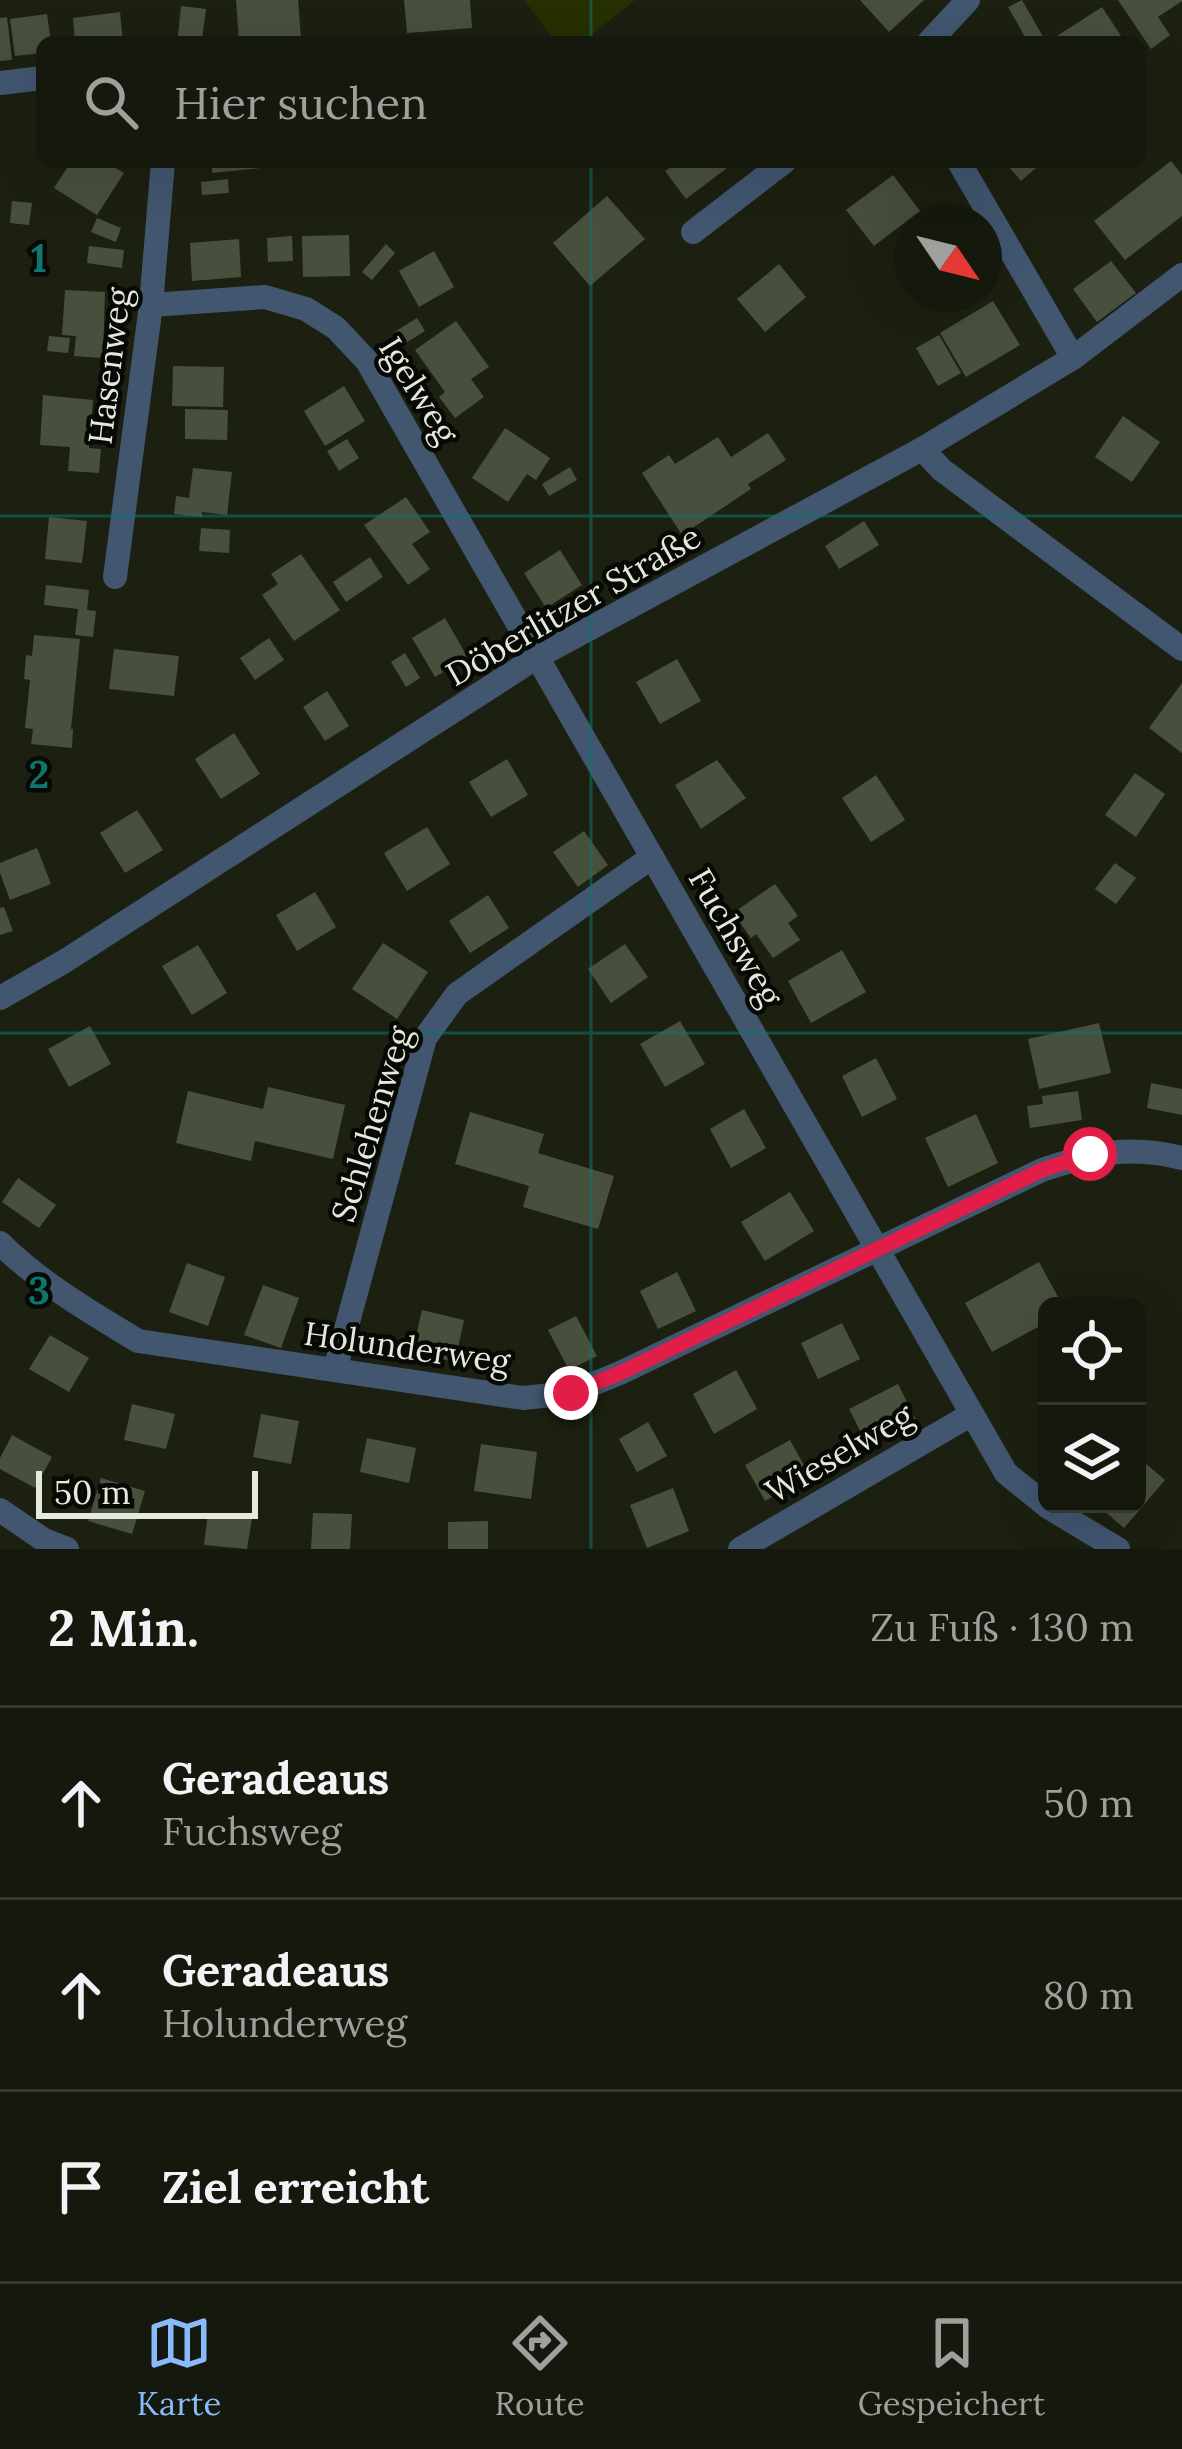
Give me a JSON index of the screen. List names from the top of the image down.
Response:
{
  "streets": {
    "street": [
      "Hasenweg",
      "Igelweg",
      "Döberlitzer Straße",
      "Fuchsweg",
      "Schlehenweg",
      "Holunderweg",
      "Wieselweg"
    ]
  },
  "crossings": [
    ["Hasenweg", "Igelweg"],
    ["Igelweg", "Döberlitzer Straße"],
    ["Igelweg", "Fuchsweg"],
    ["Döberlitzer Straße", "Fuchsweg"],
    ["Fuchsweg", "Schlehenweg"],
    ["Fuchsweg", "Holunderweg"],
    ["Fuchsweg", "Wieselweg"],
    ["Schlehenweg", "Holunderweg"]
  ],
  "scale_bar": "50 m",
  "north": "bottom right",
  "page": {
    "search": "Hier suchen",
    "scale": "50 m",
    "heading": ["2 Min.", "Zu Fuß · 130 m"],
    "list": [
      ["Geradeaus", "Fuchsweg", "50 m"],
      ["Geradeaus", "Holunderweg", "80 m"],
      "Ziel erreicht"
    ],
    "nav": ["Karte", "Route", "Gespeichert"]
  },
  "grid": {
    "rows": ["1", "2", "3"]
  }
}
